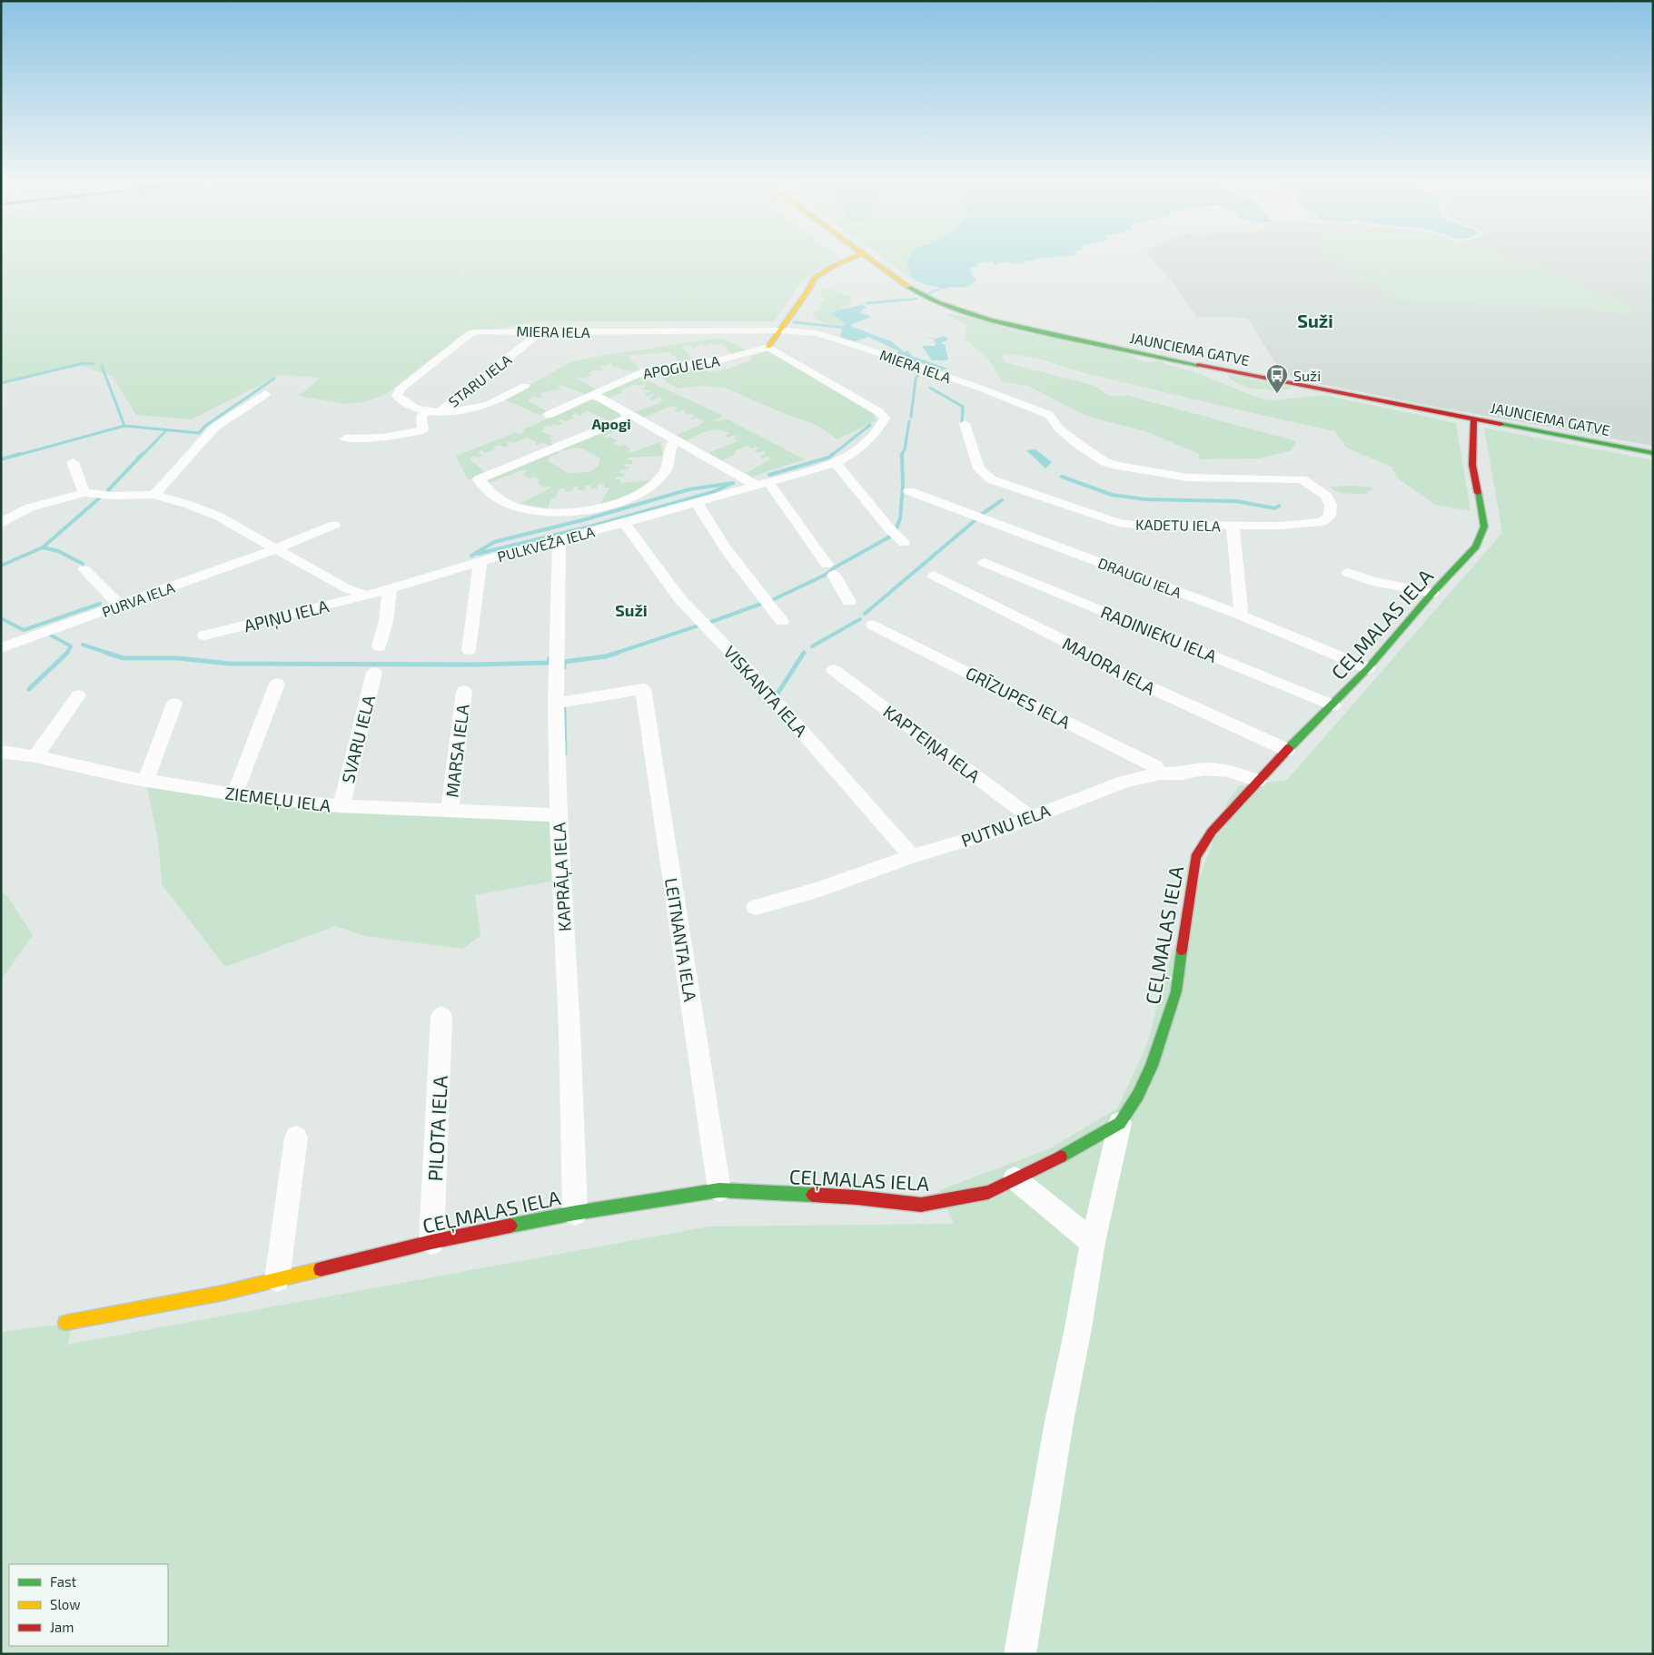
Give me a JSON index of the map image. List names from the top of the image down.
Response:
{
  "streets": {
    "street": [
      "MIERA IELA",
      "JAUNCIEMA GATVE",
      "APOGU IELA",
      "STARU IELA",
      "KADETU IELA",
      "PULKVEŽA IELA",
      "DRAUGU IELA",
      "PURVA IELA",
      "APIŅU IELA",
      "CEĻMALAS IELA",
      "RADINIEKU IELA",
      "MAJORA IELA",
      "VISKANTA IELA",
      "GRĪZUPES IELA",
      "SVARU IELA",
      "KAPTEIŅA IELA",
      "MARSA IELA",
      "ZIEMEĻU IELA",
      "PUTNU IELA",
      "KAPRĀĻA IELA",
      "LEITNANTA IELA",
      "PILOTA IELA"
    ]
  },
  "crossings": [
    ["MIERA IELA", "STARU IELA"],
    ["MIERA IELA", "KADETU IELA"],
    ["JAUNCIEMA GATVE", "CEĻMALAS IELA"],
    ["APOGU IELA", "PULKVEŽA IELA"],
    ["PULKVEŽA IELA", "APIŅU IELA"],
    ["PULKVEŽA IELA", "VISKANTA IELA"],
    ["PULKVEŽA IELA", "KAPRĀĻA IELA"],
    ["DRAUGU IELA", "CEĻMALAS IELA"],
    ["CEĻMALAS IELA", "RADINIEKU IELA"],
    ["CEĻMALAS IELA", "MAJORA IELA"],
    ["CEĻMALAS IELA", "PUTNU IELA"],
    ["CEĻMALAS IELA", "KAPRĀĻA IELA"],
    ["CEĻMALAS IELA", "LEITNANTA IELA"],
    ["CEĻMALAS IELA", "PILOTA IELA"],
    ["VISKANTA IELA", "PUTNU IELA"],
    ["GRĪZUPES IELA", "PUTNU IELA"],
    ["SVARU IELA", "ZIEMEĻU IELA"],
    ["KAPTEIŅA IELA", "PUTNU IELA"],
    ["MARSA IELA", "ZIEMEĻU IELA"],
    ["ZIEMEĻU IELA", "KAPRĀĻA IELA"],
    ["KAPRĀĻA IELA", "LEITNANTA IELA"]
  ],
  "districts": ["Suži", "Apogi", "Suži"],
  "places": {
    "bus stop": ["Suži"]
  },
  "legend": ["Fast", "Slow", "Jam"]
}
